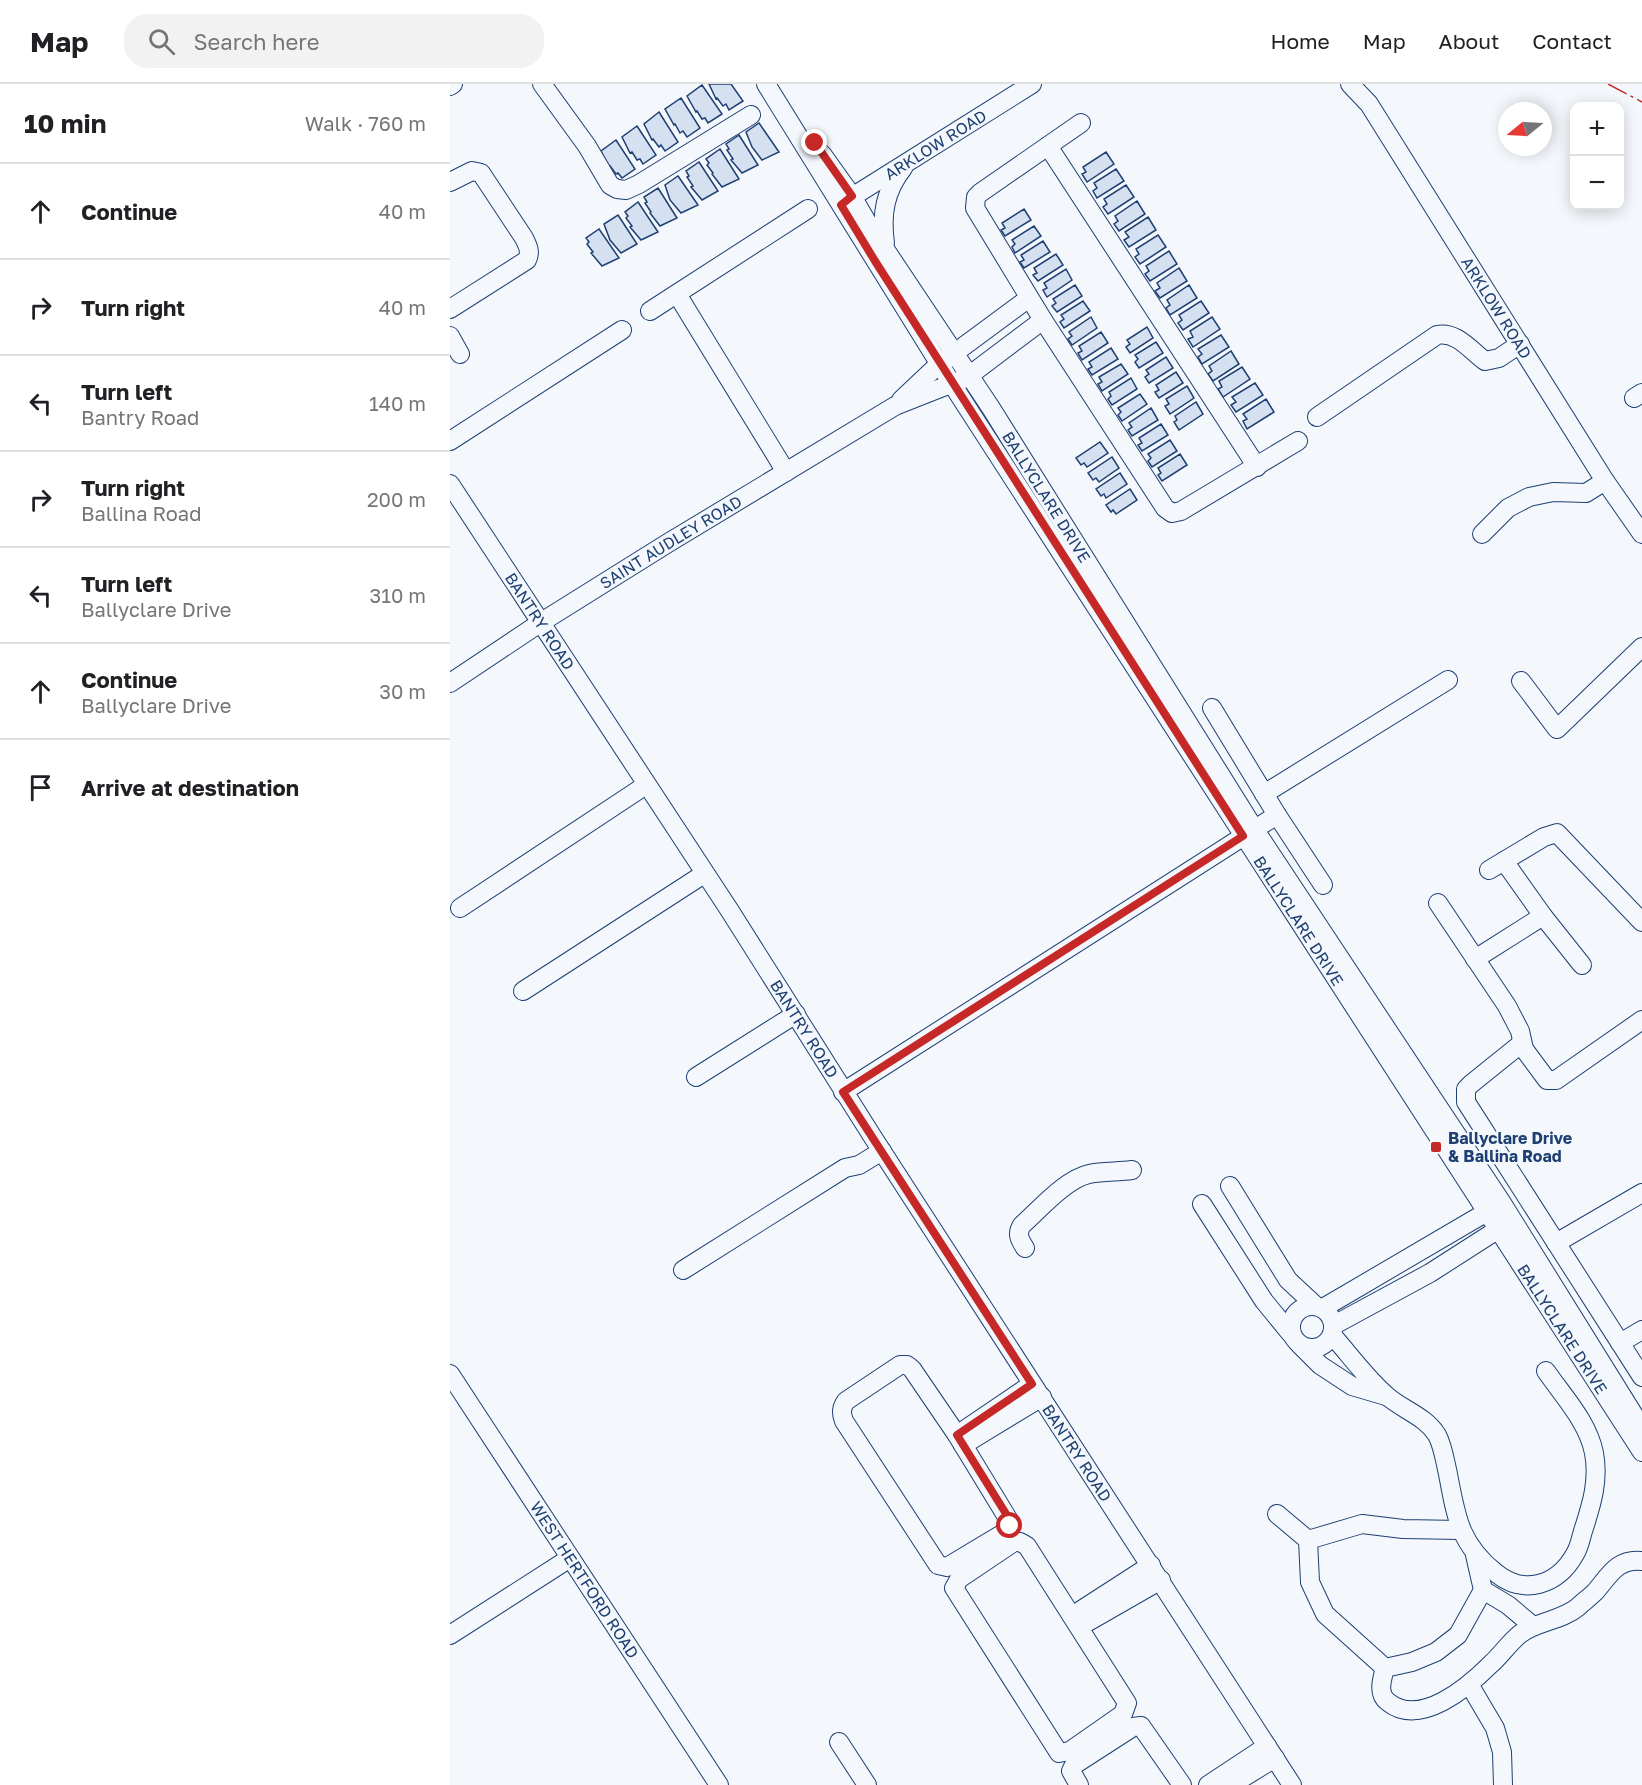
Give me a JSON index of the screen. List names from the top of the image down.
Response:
{
  "streets": {
    "street": [
      "ARKLOW ROAD",
      "BALLYCLARE DRIVE",
      "SAINT AUDLEY ROAD",
      "BANTRY ROAD",
      "WEST HERTFORD ROAD"
    ]
  },
  "crossings": [
    ["ARKLOW ROAD", "BALLYCLARE DRIVE"],
    ["BALLYCLARE DRIVE", "SAINT AUDLEY ROAD"],
    ["SAINT AUDLEY ROAD", "BANTRY ROAD"]
  ],
  "places": {
    "transit": ["Ballyclare Drive & Ballina Road"]
  },
  "north": "left",
  "page": {
    "header": "Map",
    "search": "Search here",
    "nav": [
      "Home",
      "Map",
      "About",
      "Contact"
    ],
    "heading": ["10 min", "Walk · 760 m"],
    "map_buttons": ["+", "−"],
    "list": [
      ["Continue", "40 m"],
      ["Turn right", "40 m"],
      ["Turn left", "Bantry Road", "140 m"],
      ["Turn right", "Ballina Road", "200 m"],
      ["Turn left", "Ballyclare Drive", "310 m"],
      ["Continue", "Ballyclare Drive", "30 m"],
      "Arrive at destination"
    ]
  }
}
